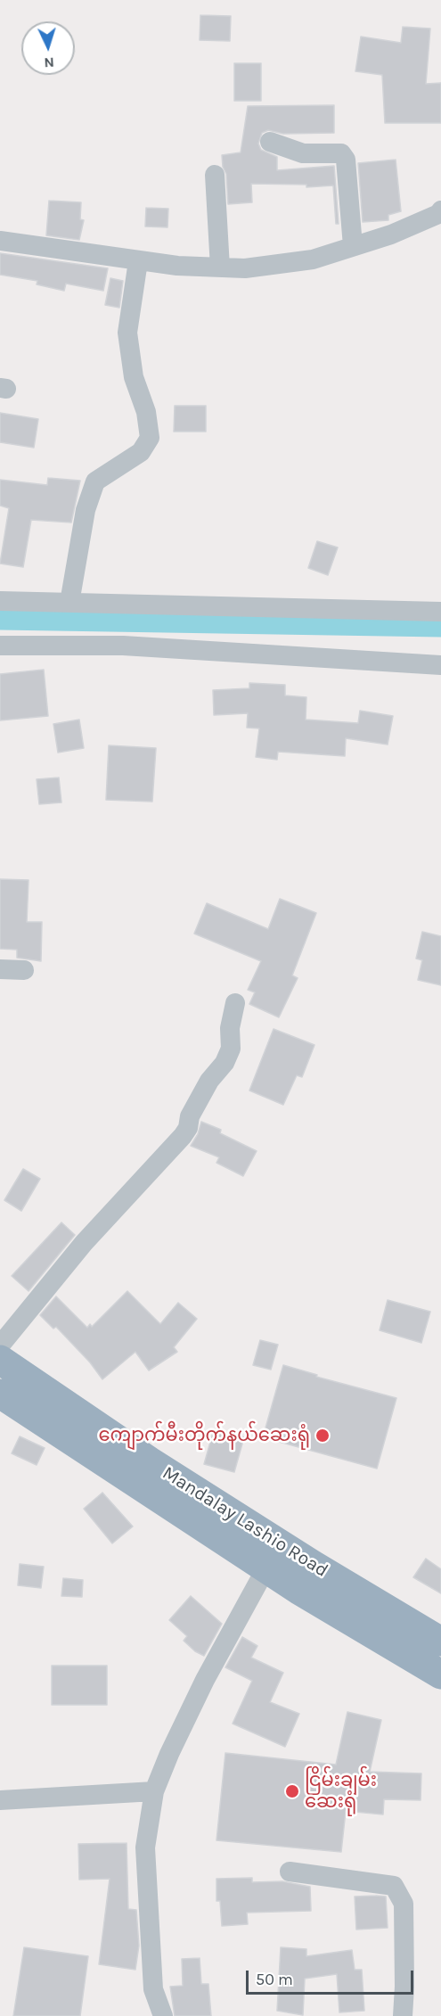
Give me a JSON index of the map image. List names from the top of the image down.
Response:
{
  "streets": {
    "highway": ["Mandalay Lashio Road"]
  },
  "places": ["ကျောက်မီးတိုက်နယ်ဆေးရုံ", "ငြိမ်းချမ်း ဆေးရုံ"],
  "scale_bar": "50 m",
  "north": "bottom"
}
